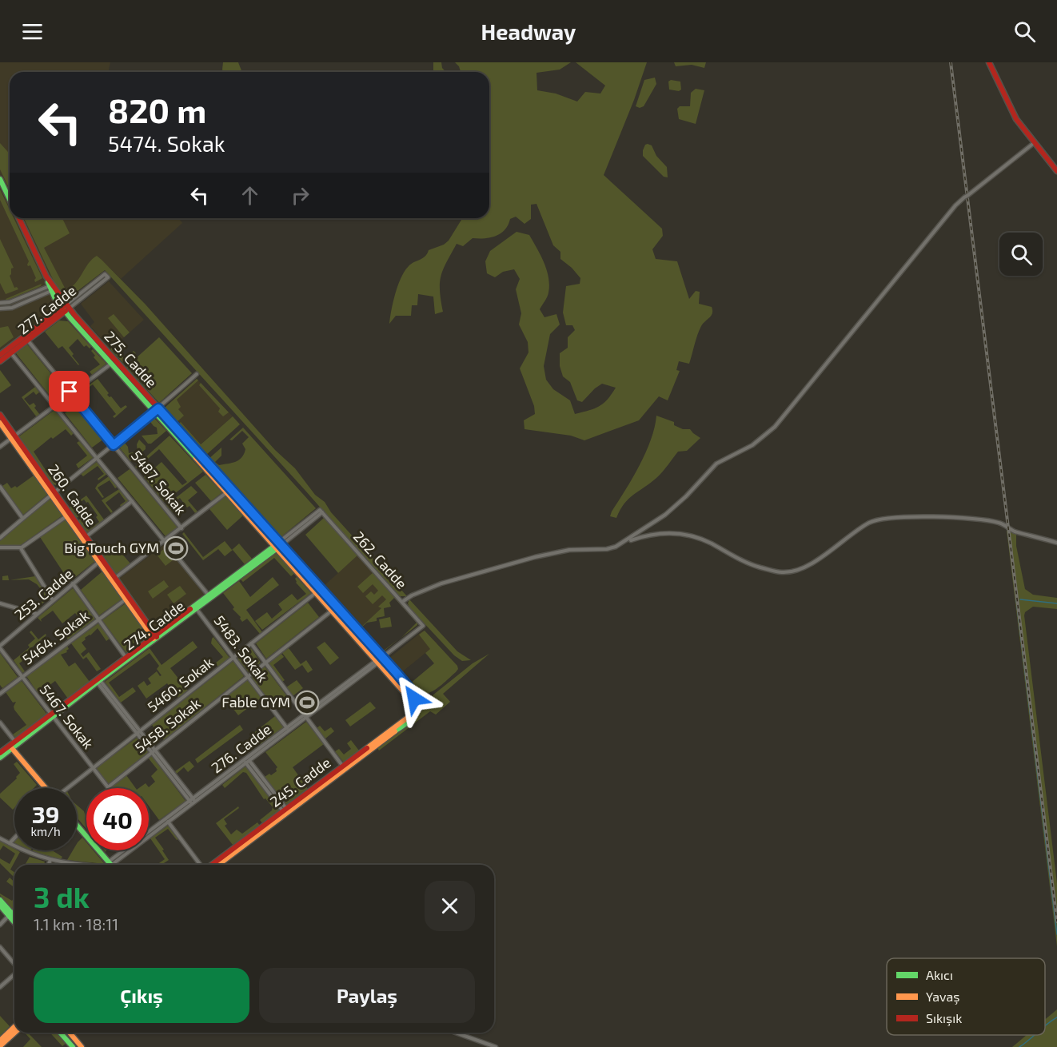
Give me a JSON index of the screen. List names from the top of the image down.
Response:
{
  "streets": {
    "street": [
      "277. Cadde",
      "275. Cadde",
      "5487. Sokak",
      "260. Cadde",
      "262. Cadde",
      "253. Cadde",
      "274. Cadde",
      "5464. Sokak",
      "5483. Sokak",
      "5460. Sokak",
      "5467. Sokak",
      "5458. Sokak",
      "276. Cadde",
      "245. Cadde"
    ]
  },
  "crossings": [
    ["277. Cadde", "275. Cadde"],
    ["277. Cadde", "5487. Sokak"],
    ["275. Cadde", "274. Cadde"],
    ["275. Cadde", "5460. Sokak"],
    ["275. Cadde", "5458. Sokak"],
    ["275. Cadde", "276. Cadde"],
    ["275. Cadde", "245. Cadde"],
    ["260. Cadde", "253. Cadde"],
    ["260. Cadde", "274. Cadde"],
    ["260. Cadde", "5464. Sokak"],
    ["262. Cadde", "274. Cadde"],
    ["262. Cadde", "276. Cadde"],
    ["253. Cadde", "5467. Sokak"],
    ["274. Cadde", "5483. Sokak"],
    ["274. Cadde", "5467. Sokak"],
    ["5464. Sokak", "5467. Sokak"],
    ["5483. Sokak", "5460. Sokak"],
    ["5483. Sokak", "5458. Sokak"],
    ["5483. Sokak", "276. Cadde"],
    ["5460. Sokak", "5467. Sokak"],
    ["5467. Sokak", "5458. Sokak"]
  ],
  "places": {
    "sports": ["Big Touch GYM", "Fable GYM"]
  },
  "legend": ["Akıcı", "Yavaş", "Sıkışık"],
  "page": {
    "header": "Headway",
    "turn": ["820 m", "5474. Sokak"],
    "speed": "39 km/h",
    "limit": "40",
    "heading": ["3 dk", "1.1 km · 18:11"],
    "buttons": ["Çıkış", "Paylaş"]
  }
}
